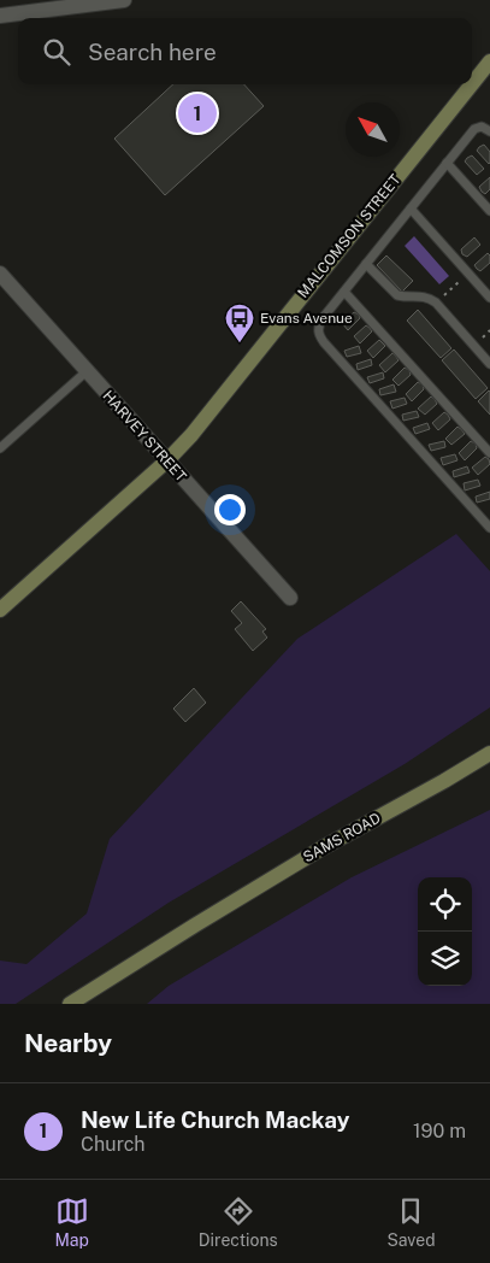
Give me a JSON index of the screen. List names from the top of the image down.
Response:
{
  "streets": {
    "main road": ["MALCOMSON STREET", "SAMS ROAD"],
    "street": ["HARVEY STREET"]
  },
  "crossings": [
    ["MALCOMSON STREET", "HARVEY STREET"]
  ],
  "places": {
    "bus stop": ["Evans Avenue"]
  },
  "north": "top left",
  "page": {
    "search": "Search here",
    "pins": "1",
    "heading": "Nearby",
    "list": [
      {
        "mark": "1",
        "name": "New Life Church Mackay",
        "note": "Church",
        "value": "190 m"
      }
    ],
    "nav": ["Map", "Directions", "Saved"]
  }
}
